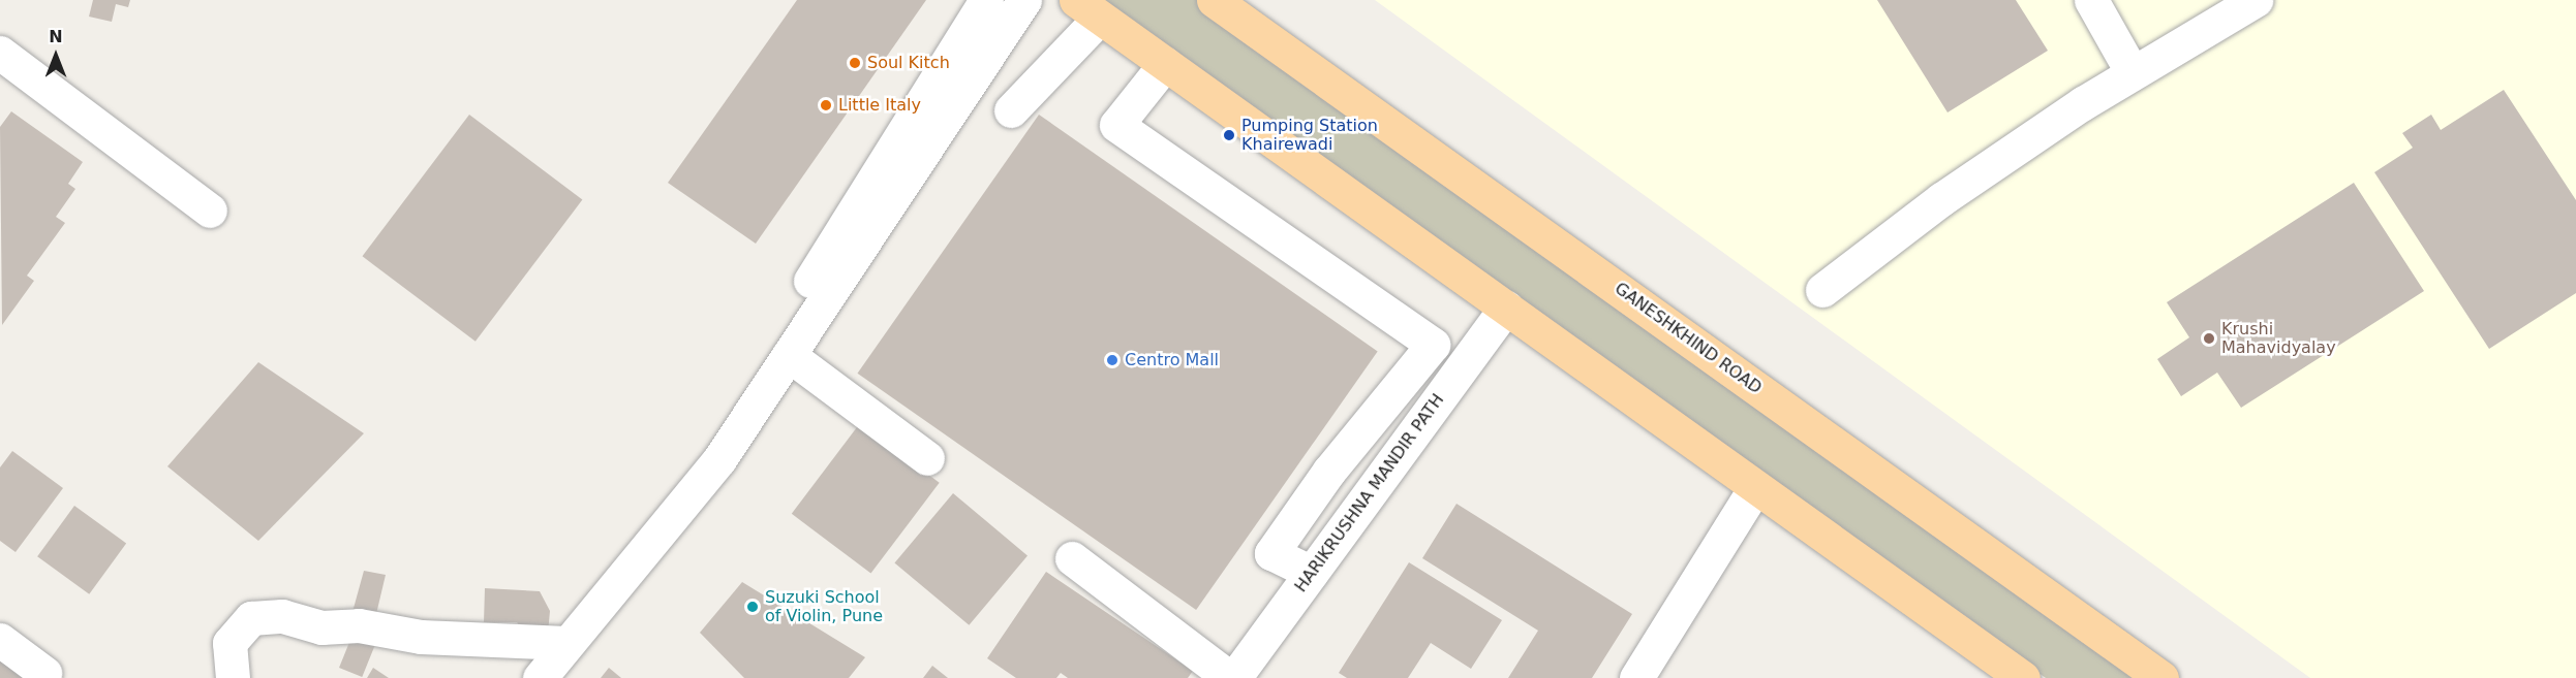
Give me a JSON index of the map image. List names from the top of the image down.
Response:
{
  "streets": {
    "main road": ["GANESHKHIND ROAD"],
    "street": ["HARIKRUSHNA MANDIR PATH"]
  },
  "places": [
    "Soul Kitch",
    "Little Italy",
    "Pumping Station Khairewadi",
    "Krushi Mahavidyalay",
    "Centro Mall",
    "Suzuki School of Violin, Pune"
  ],
  "north": "top"
}
